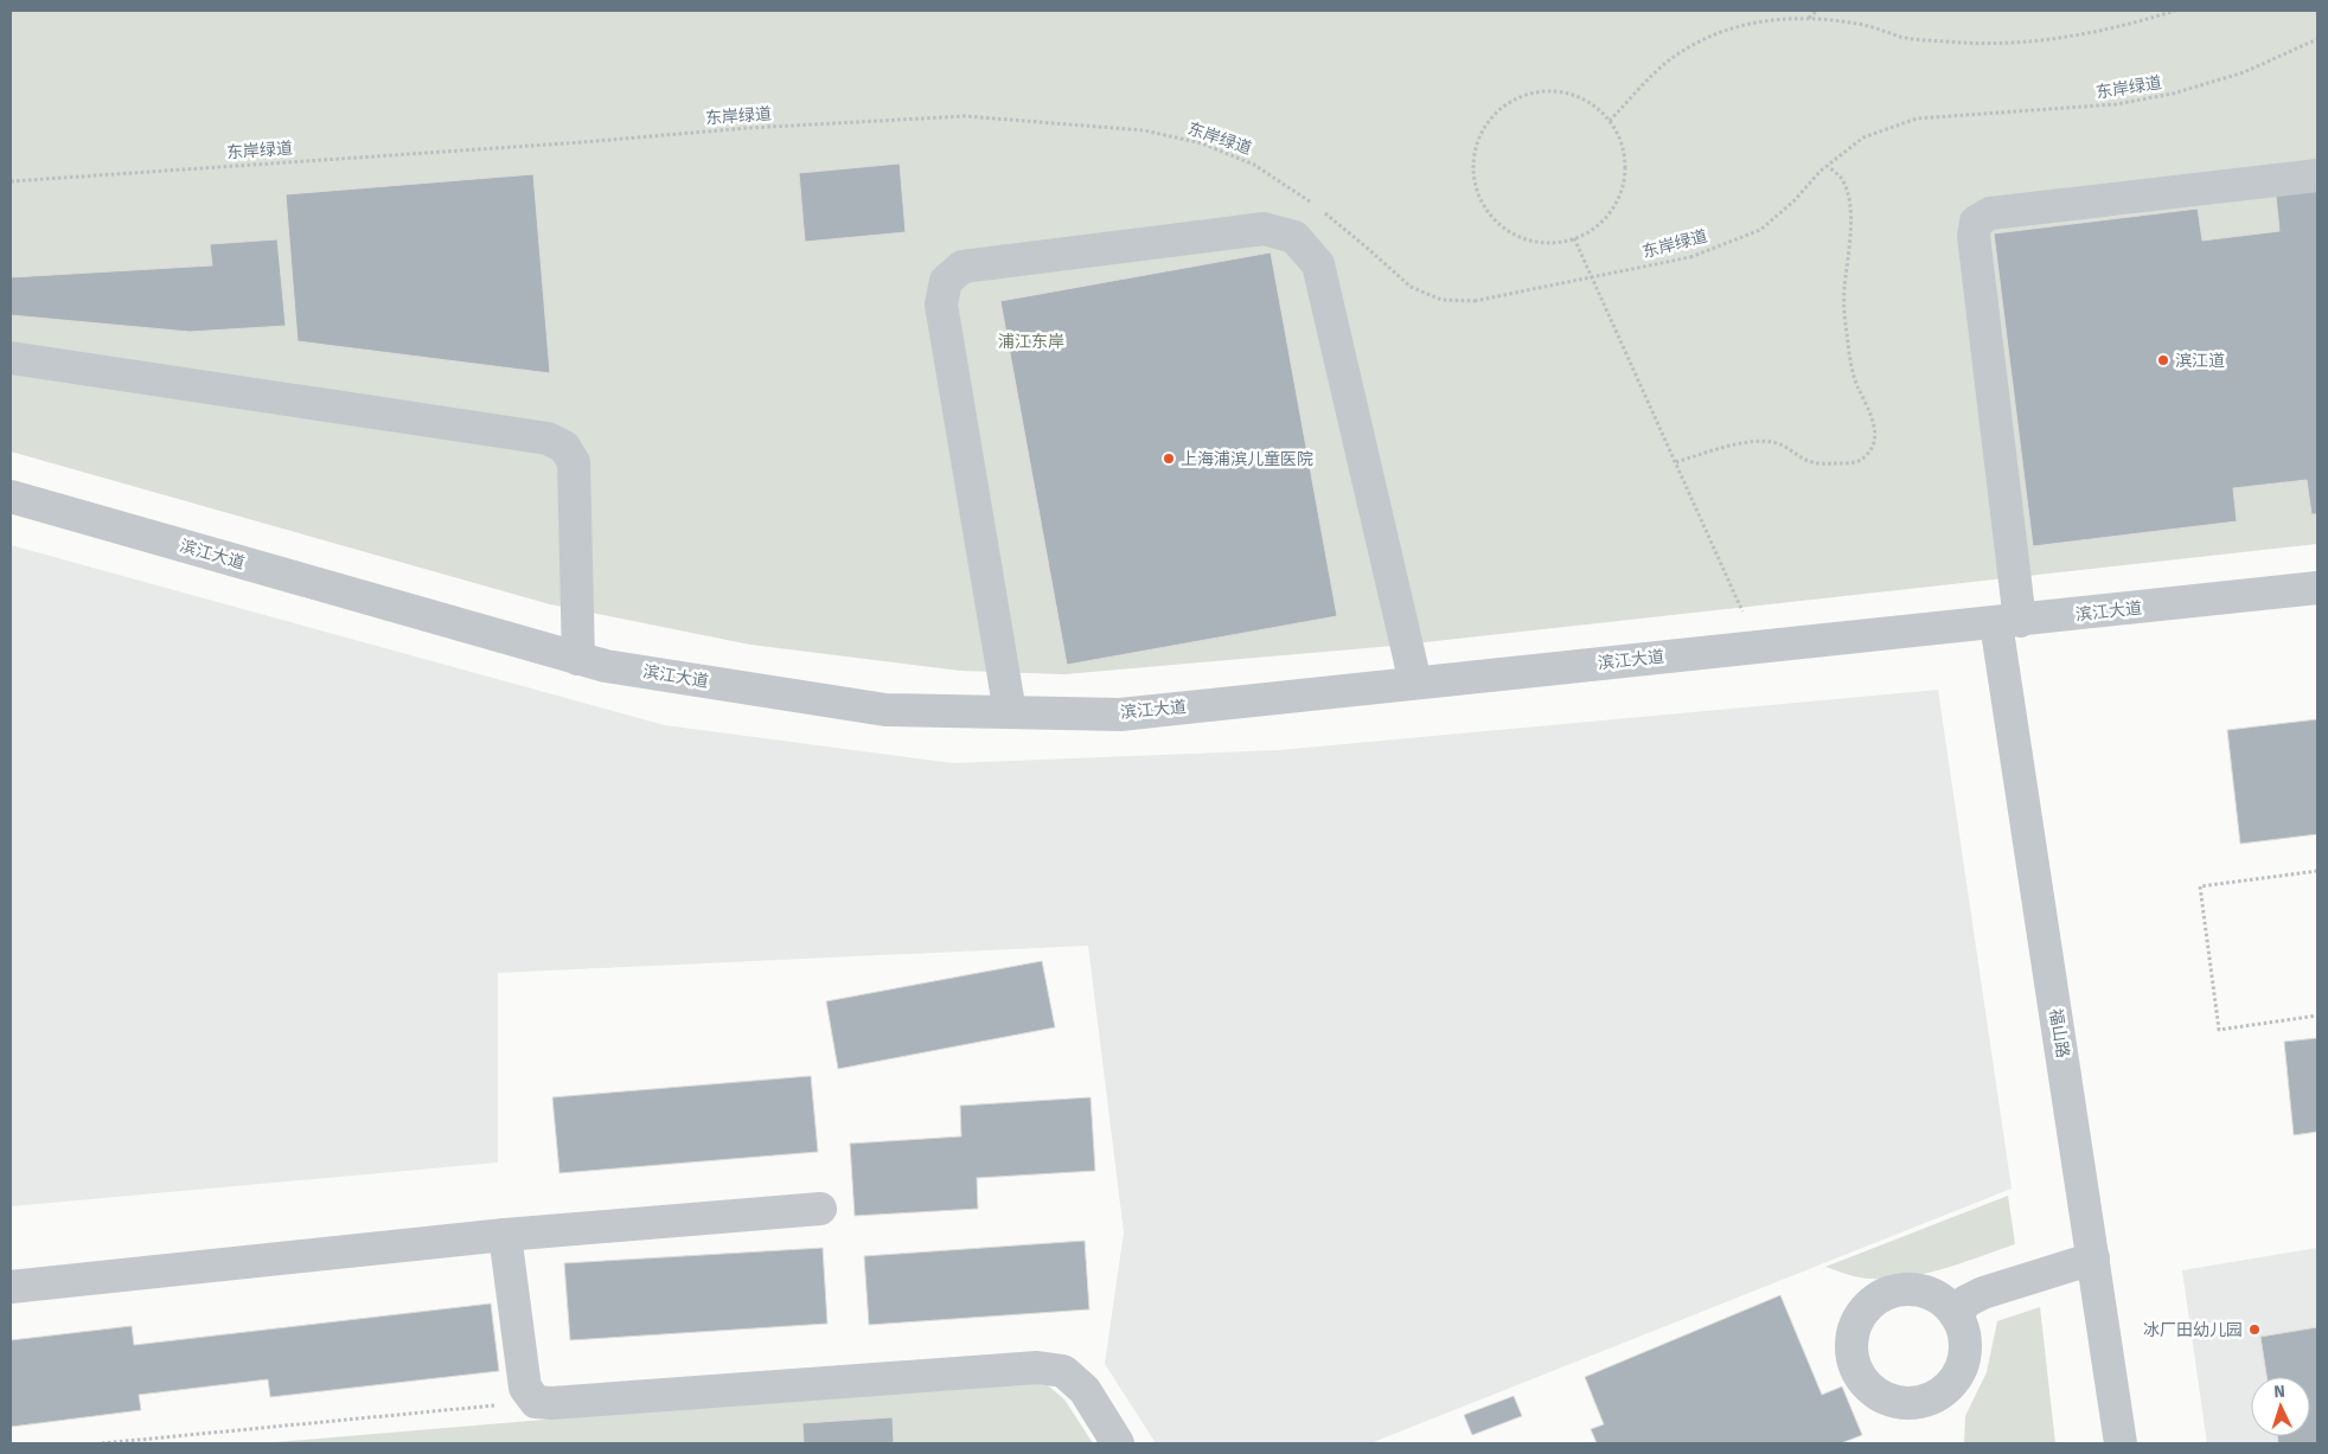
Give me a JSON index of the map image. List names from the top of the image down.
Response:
{
  "streets": {
    "street": ["滨江大道", "福山路"],
    "path": ["东岸绿道"]
  },
  "crossings": [
    ["滨江大道", "福山路"]
  ],
  "parks": ["浦江东岸"],
  "places": ["滨江道", "上海浦滨儿童医院", "冰厂田幼儿园"],
  "north": "top"
}
